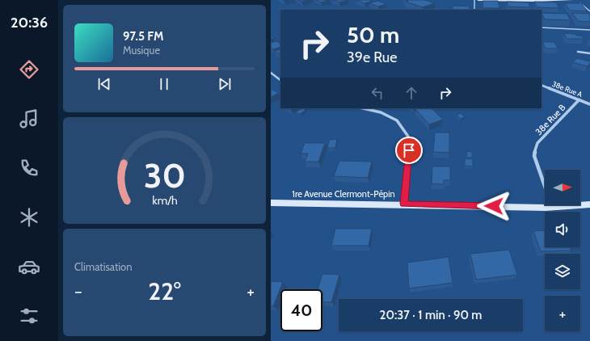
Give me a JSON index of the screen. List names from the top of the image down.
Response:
{
  "streets": {
    "street": ["38e Rue A", "38e Rue B", "1re Avenue Clermont-Pépin"]
  },
  "crossings": [
    ["38e Rue A", "38e Rue B"],
    ["38e Rue B", "1re Avenue Clermont-Pépin"]
  ],
  "north": "right",
  "page": {
    "tabs": "20:36",
    "turn": ["50 m", "39e Rue"],
    "song": ["97.5 FM", "Musique"],
    "map_buttons": "+",
    "tile": "Climatisation",
    "heat": ["−", "22°", "+"],
    "limit": "40",
    "trip": "20:37 · 1 min · 90 m",
    "gauge": ["30", "km/h"]
  }
}
